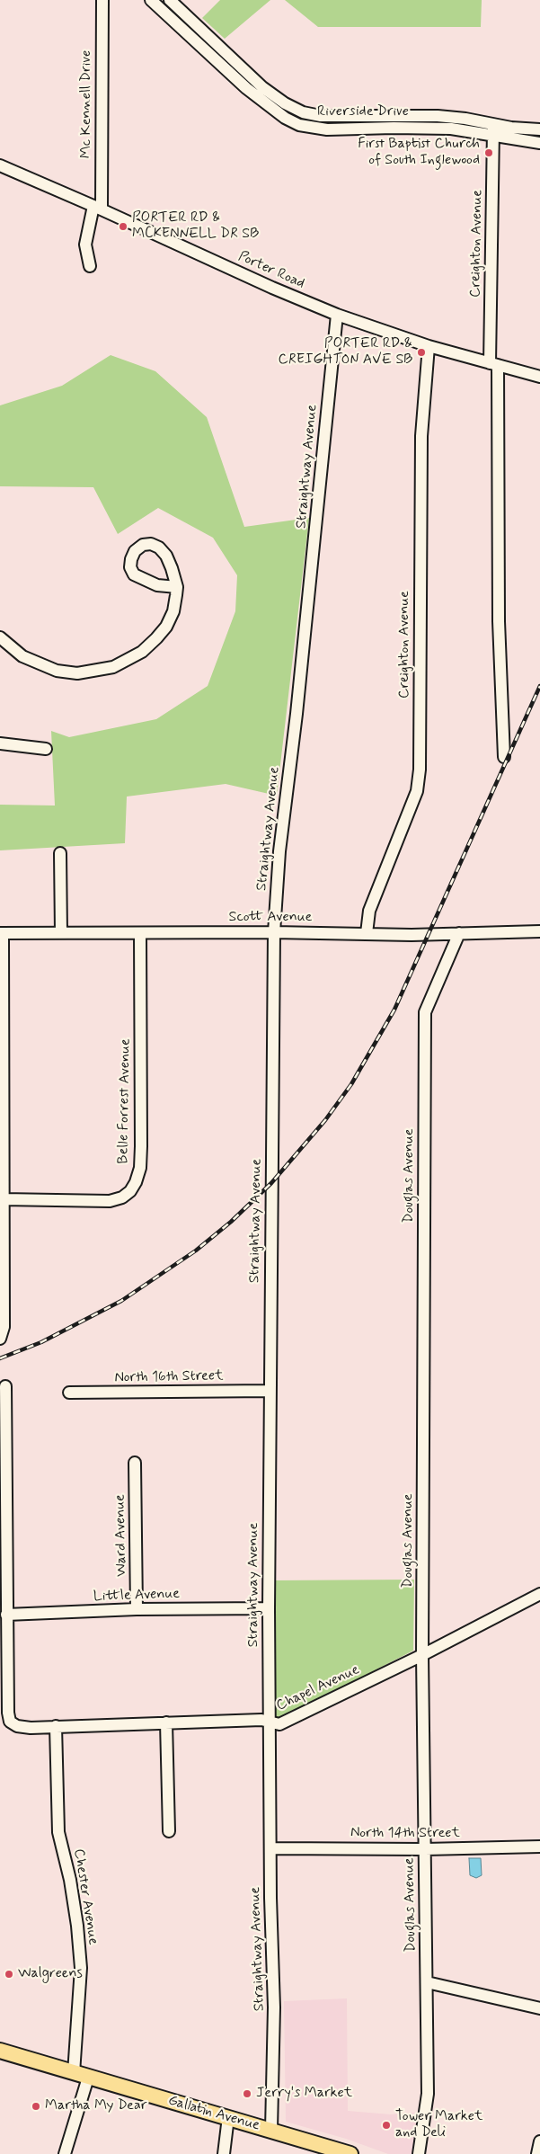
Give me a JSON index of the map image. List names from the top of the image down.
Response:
{
  "streets": {
    "main road": ["Gallatin Avenue"],
    "street": [
      "Mc Kennell Drive",
      "Riverside Drive",
      "Creighton Avenue",
      "Porter Road",
      "Straightway Avenue",
      "Scott Avenue",
      "Belle Forrest Avenue",
      "Douglas Avenue",
      "North 16th Street",
      "Ward Avenue",
      "Little Avenue",
      "Chapel Avenue",
      "North 14th Street",
      "Chester Avenue"
    ]
  },
  "crossings": [
    ["Mc Kennell Drive", "Porter Road"],
    ["Riverside Drive", "Creighton Avenue"],
    ["Creighton Avenue", "Porter Road"],
    ["Creighton Avenue", "Scott Avenue"],
    ["Porter Road", "Straightway Avenue"],
    ["Straightway Avenue", "Scott Avenue"],
    ["Straightway Avenue", "North 16th Street"],
    ["Straightway Avenue", "Little Avenue"],
    ["Straightway Avenue", "Chapel Avenue"],
    ["Straightway Avenue", "North 14th Street"],
    ["Straightway Avenue", "Gallatin Avenue"],
    ["Scott Avenue", "Belle Forrest Avenue"],
    ["Scott Avenue", "Douglas Avenue"],
    ["Douglas Avenue", "Chapel Avenue"],
    ["Douglas Avenue", "North 14th Street"],
    ["Ward Avenue", "Little Avenue"],
    ["Little Avenue", "Chapel Avenue"],
    ["Chapel Avenue", "Chester Avenue"],
    ["Chester Avenue", "Gallatin Avenue"]
  ],
  "places": [
    "First Baptist Church of South Inglewood",
    "PORTER RD & MCKENNELL DR SB",
    "PORTER RD & CREIGHTON AVE SB",
    "Walgreens",
    "Jerry's Market",
    "Martha My Dear",
    "Tower Market and Deli"
  ]
}
